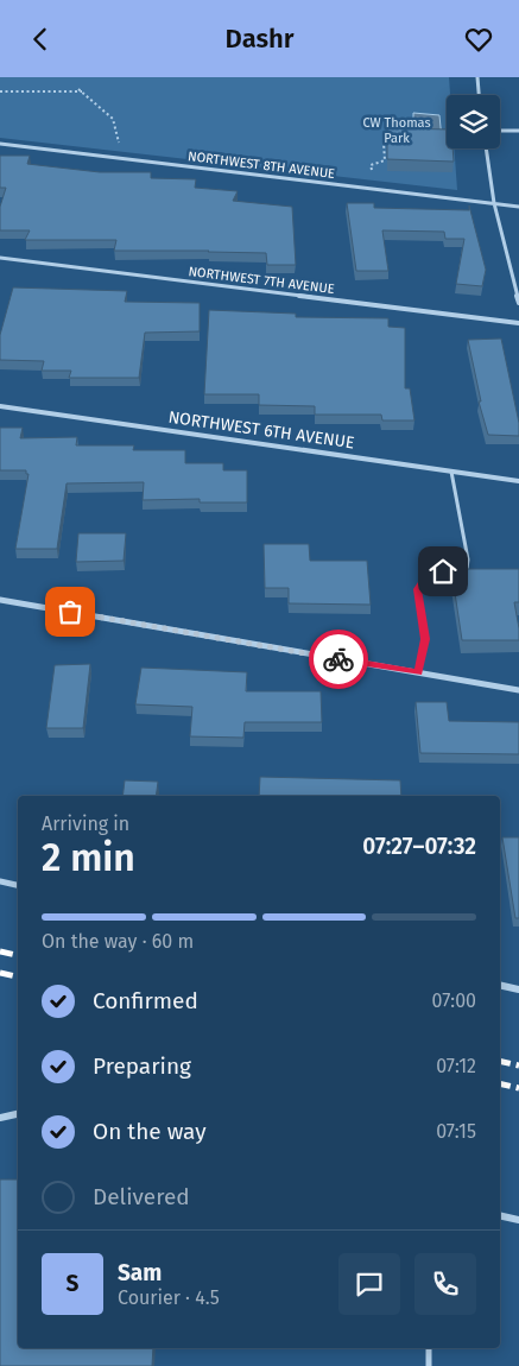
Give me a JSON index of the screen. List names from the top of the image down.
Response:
{
  "streets": {
    "street": ["NORTHWEST 8TH AVENUE", "NORTHWEST 7TH AVENUE", "NORTHWEST 6TH AVENUE"]
  },
  "parks": ["CW Thomas Park"],
  "page": {
    "header": "Dashr",
    "heading": ["2 min", "Arriving in", "07:27–07:32"],
    "panel": ["Sam", "Courier · 4.5"],
    "bar": "On the way · 60 m",
    "list": [
      ["Confirmed", "07:00"],
      ["Preparing", "07:12"],
      ["On the way", "07:15"],
      "Delivered"
    ],
    "round": "S"
  }
}
